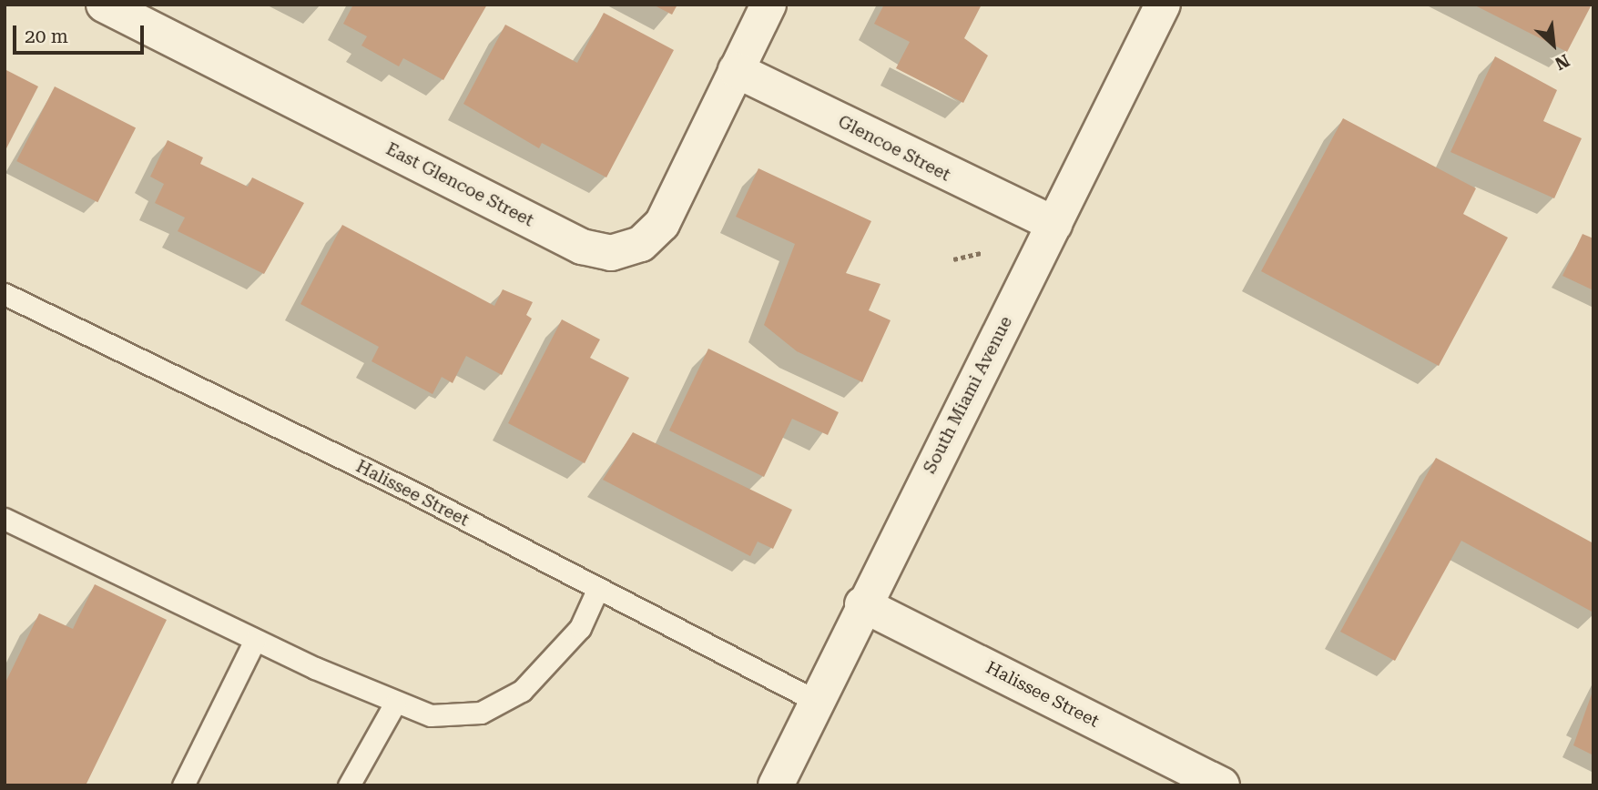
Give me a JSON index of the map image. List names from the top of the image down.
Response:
{
  "streets": {
    "street": [
      "Glencoe Street",
      "East Glencoe Street",
      "South Miami Avenue",
      "Halissee Street"
    ]
  },
  "crossings": [
    ["Glencoe Street", "East Glencoe Street"],
    ["Glencoe Street", "South Miami Avenue"],
    ["South Miami Avenue", "Halissee Street"]
  ],
  "scale_bar": "20 m",
  "north": "bottom right"
}
